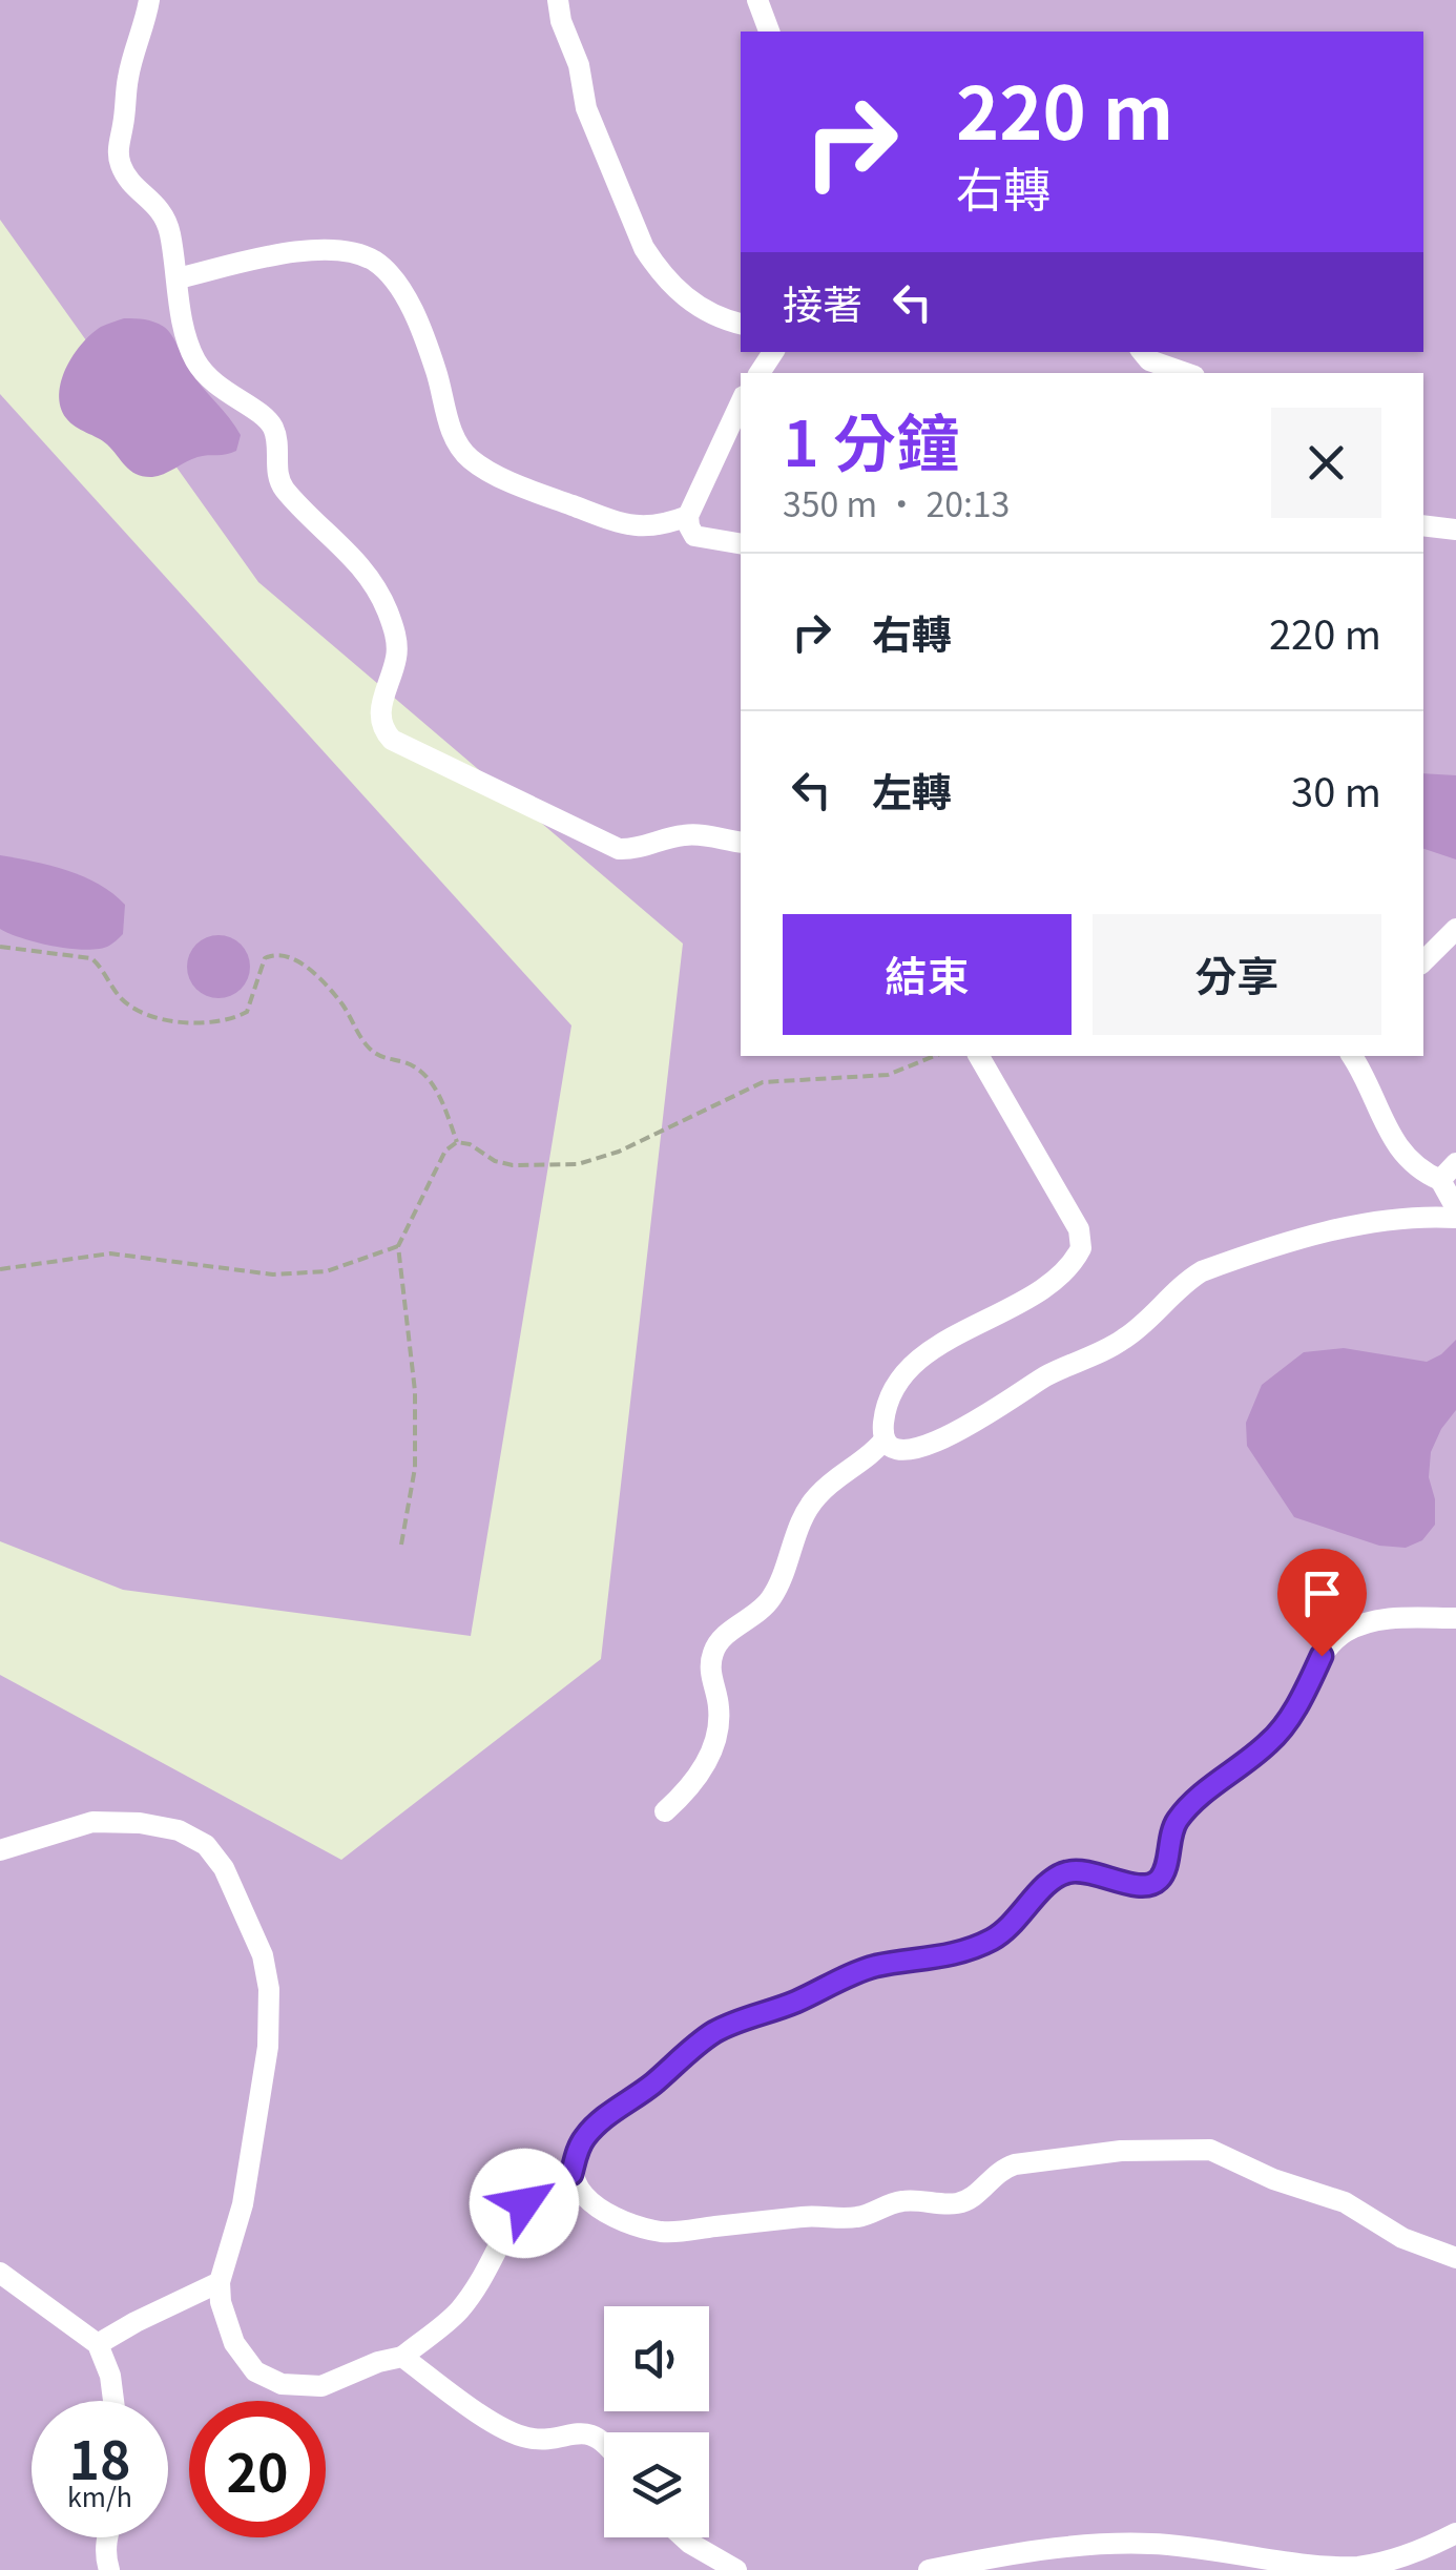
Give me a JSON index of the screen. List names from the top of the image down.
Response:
{
  "page": {
    "turn": ["220 m", "右轉"],
    "then": "接著",
    "heading": ["1 分鐘", "350 m · 20:13"],
    "list": [
      {
        "name": "右轉",
        "value": "220 m"
      },
      {
        "name": "左轉",
        "value": "30 m"
      }
    ],
    "buttons": ["結束", "分享"],
    "speed": "18 km/h",
    "limit": "20"
  }
}
